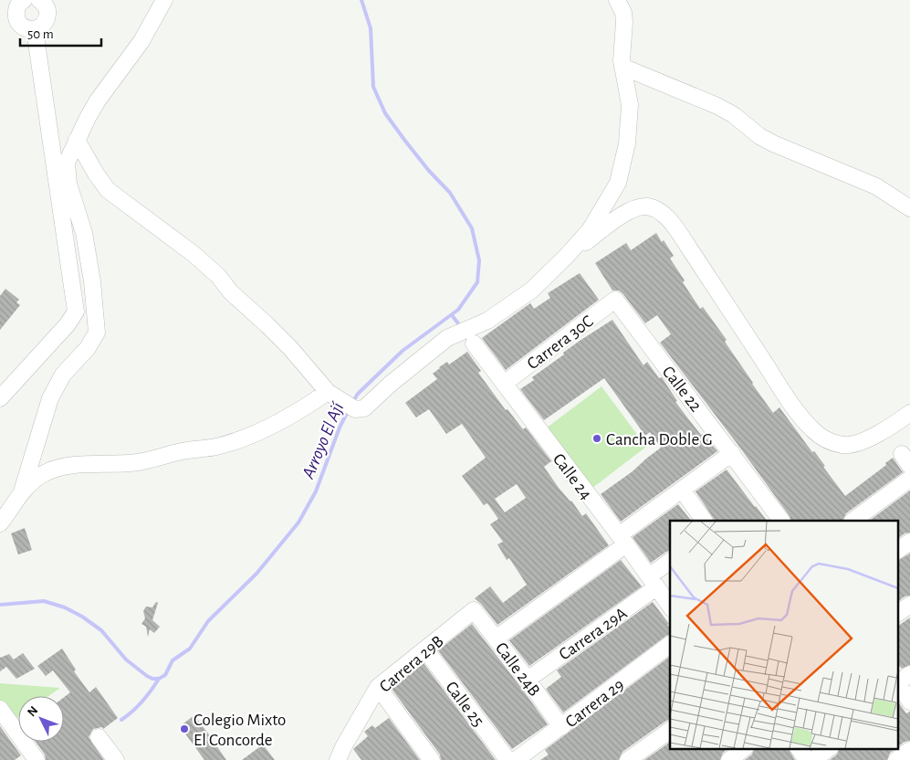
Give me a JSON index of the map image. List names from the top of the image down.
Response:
{
  "streets": {
    "street": [
      "Carrera 30C",
      "Calle 22",
      "Calle 24",
      "Carrera 29A",
      "Carrera 29B",
      "Calle 24B",
      "Carrera 29",
      "Calle 25"
    ]
  },
  "crossings": [
    ["Carrera 30C", "Calle 22"],
    ["Carrera 30C", "Calle 24"],
    ["Calle 24", "Carrera 29A"],
    ["Carrera 29A", "Calle 24B"],
    ["Carrera 29B", "Calle 24B"],
    ["Carrera 29B", "Calle 25"],
    ["Calle 24B", "Carrera 29"],
    ["Carrera 29", "Calle 25"]
  ],
  "water": ["Arroyo El Ají"],
  "places": ["Cancha Doble G", "Colegio Mixto El Concorde"],
  "scale_bar": "50 m",
  "north": "top left"
}
